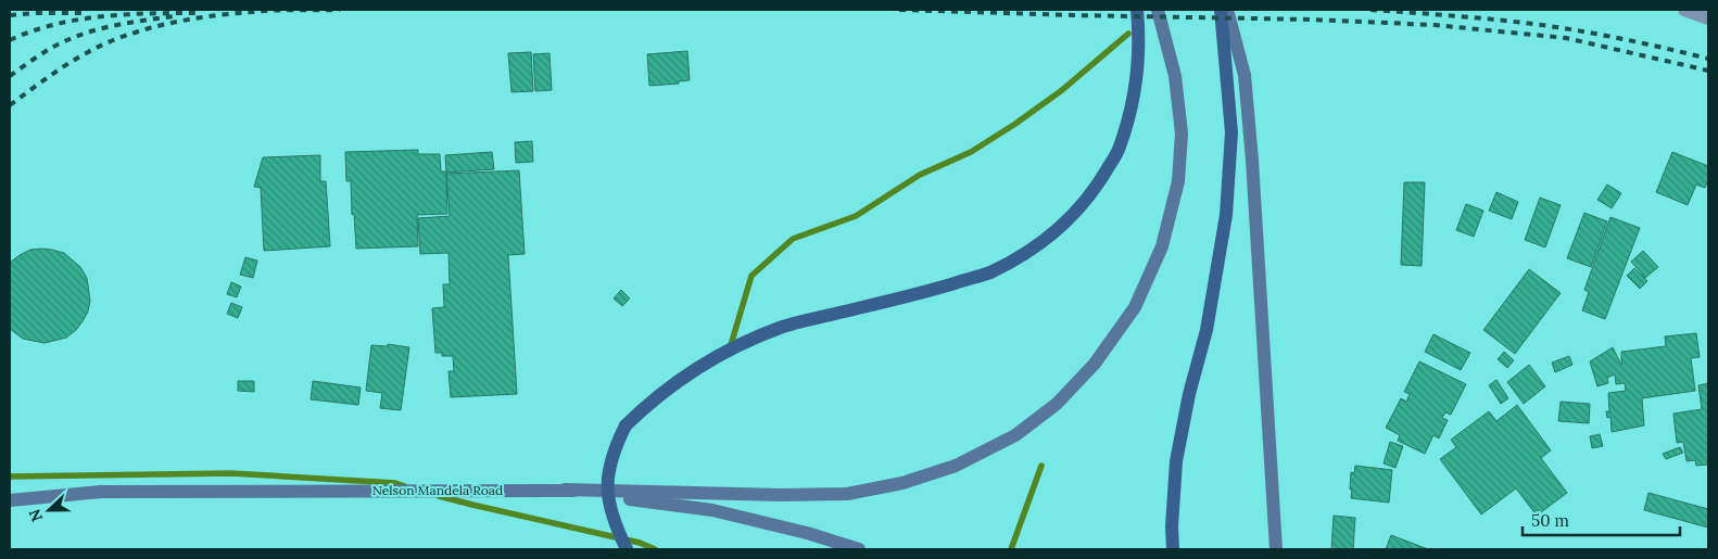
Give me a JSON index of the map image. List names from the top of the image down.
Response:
{
  "streets": {
    "main road": ["Nelson Mandela Road"]
  },
  "scale_bar": "50 m",
  "north": "left"
}
